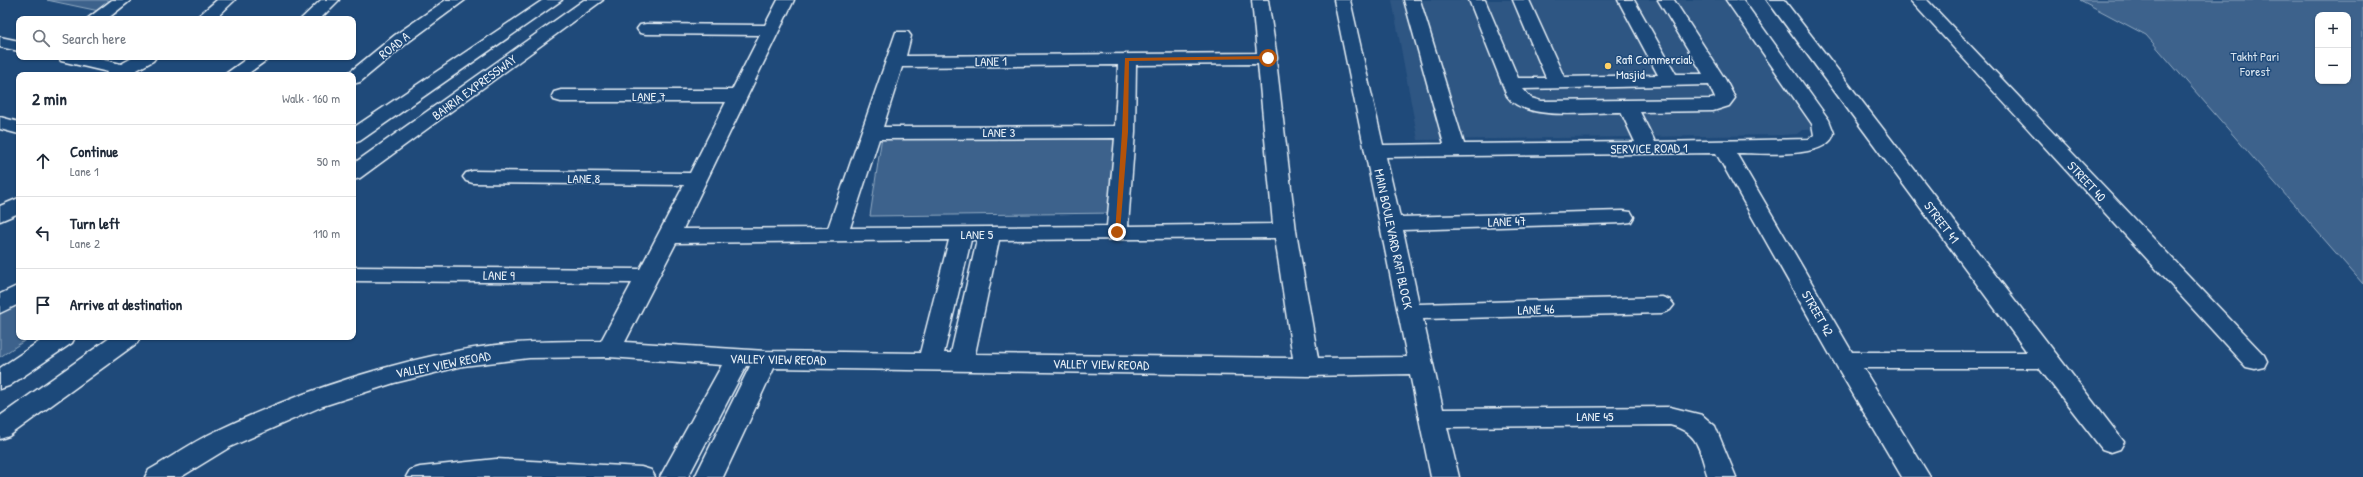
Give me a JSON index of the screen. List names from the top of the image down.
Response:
{
  "streets": {
    "street": [
      "ROAD A",
      "LANE 1",
      "BAHRIA EXPRESSWAY",
      "LANE 7",
      "LANE 3",
      "SERVICE ROAD 1",
      "LANE 8",
      "STREET 40",
      "LANE 47",
      "STREET 41",
      "LANE 5",
      "MAIN BOULEVARD RAFI BLOCK",
      "LANE 9",
      "LANE 46",
      "STREET 42",
      "VALLEY VIEW REOAD",
      "LANE 45"
    ]
  },
  "crossings": [
    ["SERVICE ROAD 1", "MAIN BOULEVARD RAFI BLOCK"],
    ["SERVICE ROAD 1", "STREET 42"],
    ["LANE 47", "MAIN BOULEVARD RAFI BLOCK"],
    ["MAIN BOULEVARD RAFI BLOCK", "LANE 46"],
    ["MAIN BOULEVARD RAFI BLOCK", "VALLEY VIEW REOAD"],
    ["MAIN BOULEVARD RAFI BLOCK", "LANE 45"]
  ],
  "parks": ["Takht Pari Forest"],
  "places": ["Rafi Commercial Masjid"],
  "page": {
    "map_buttons": ["+", "−"],
    "search": "Search here",
    "heading": ["2 min", "Walk · 160 m"],
    "list": [
      ["Continue", "Lane 1", "50 m"],
      ["Turn left", "Lane 2", "110 m"],
      "Arrive at destination"
    ]
  }
}
